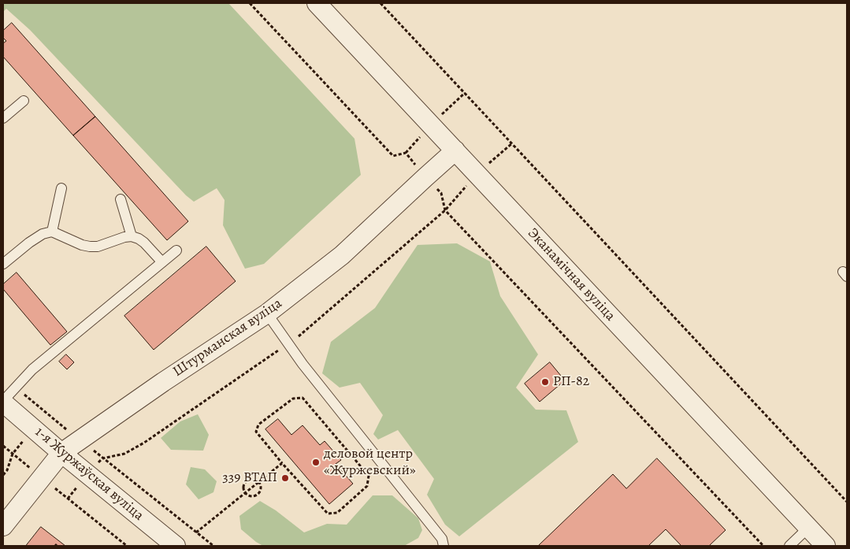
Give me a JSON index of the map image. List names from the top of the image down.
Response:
{
  "streets": {
    "street": ["Эканамічная вуліца", "Штурманская вуліца", "1-я Журжаўская вуліца"]
  },
  "crossings": [
    ["Эканамічная вуліца", "Штурманская вуліца"],
    ["Штурманская вуліца", "1-я Журжаўская вуліца"]
  ],
  "places": ["РП-82", "деловой центр «Журжевский»", "339 ВТАП"]
}
